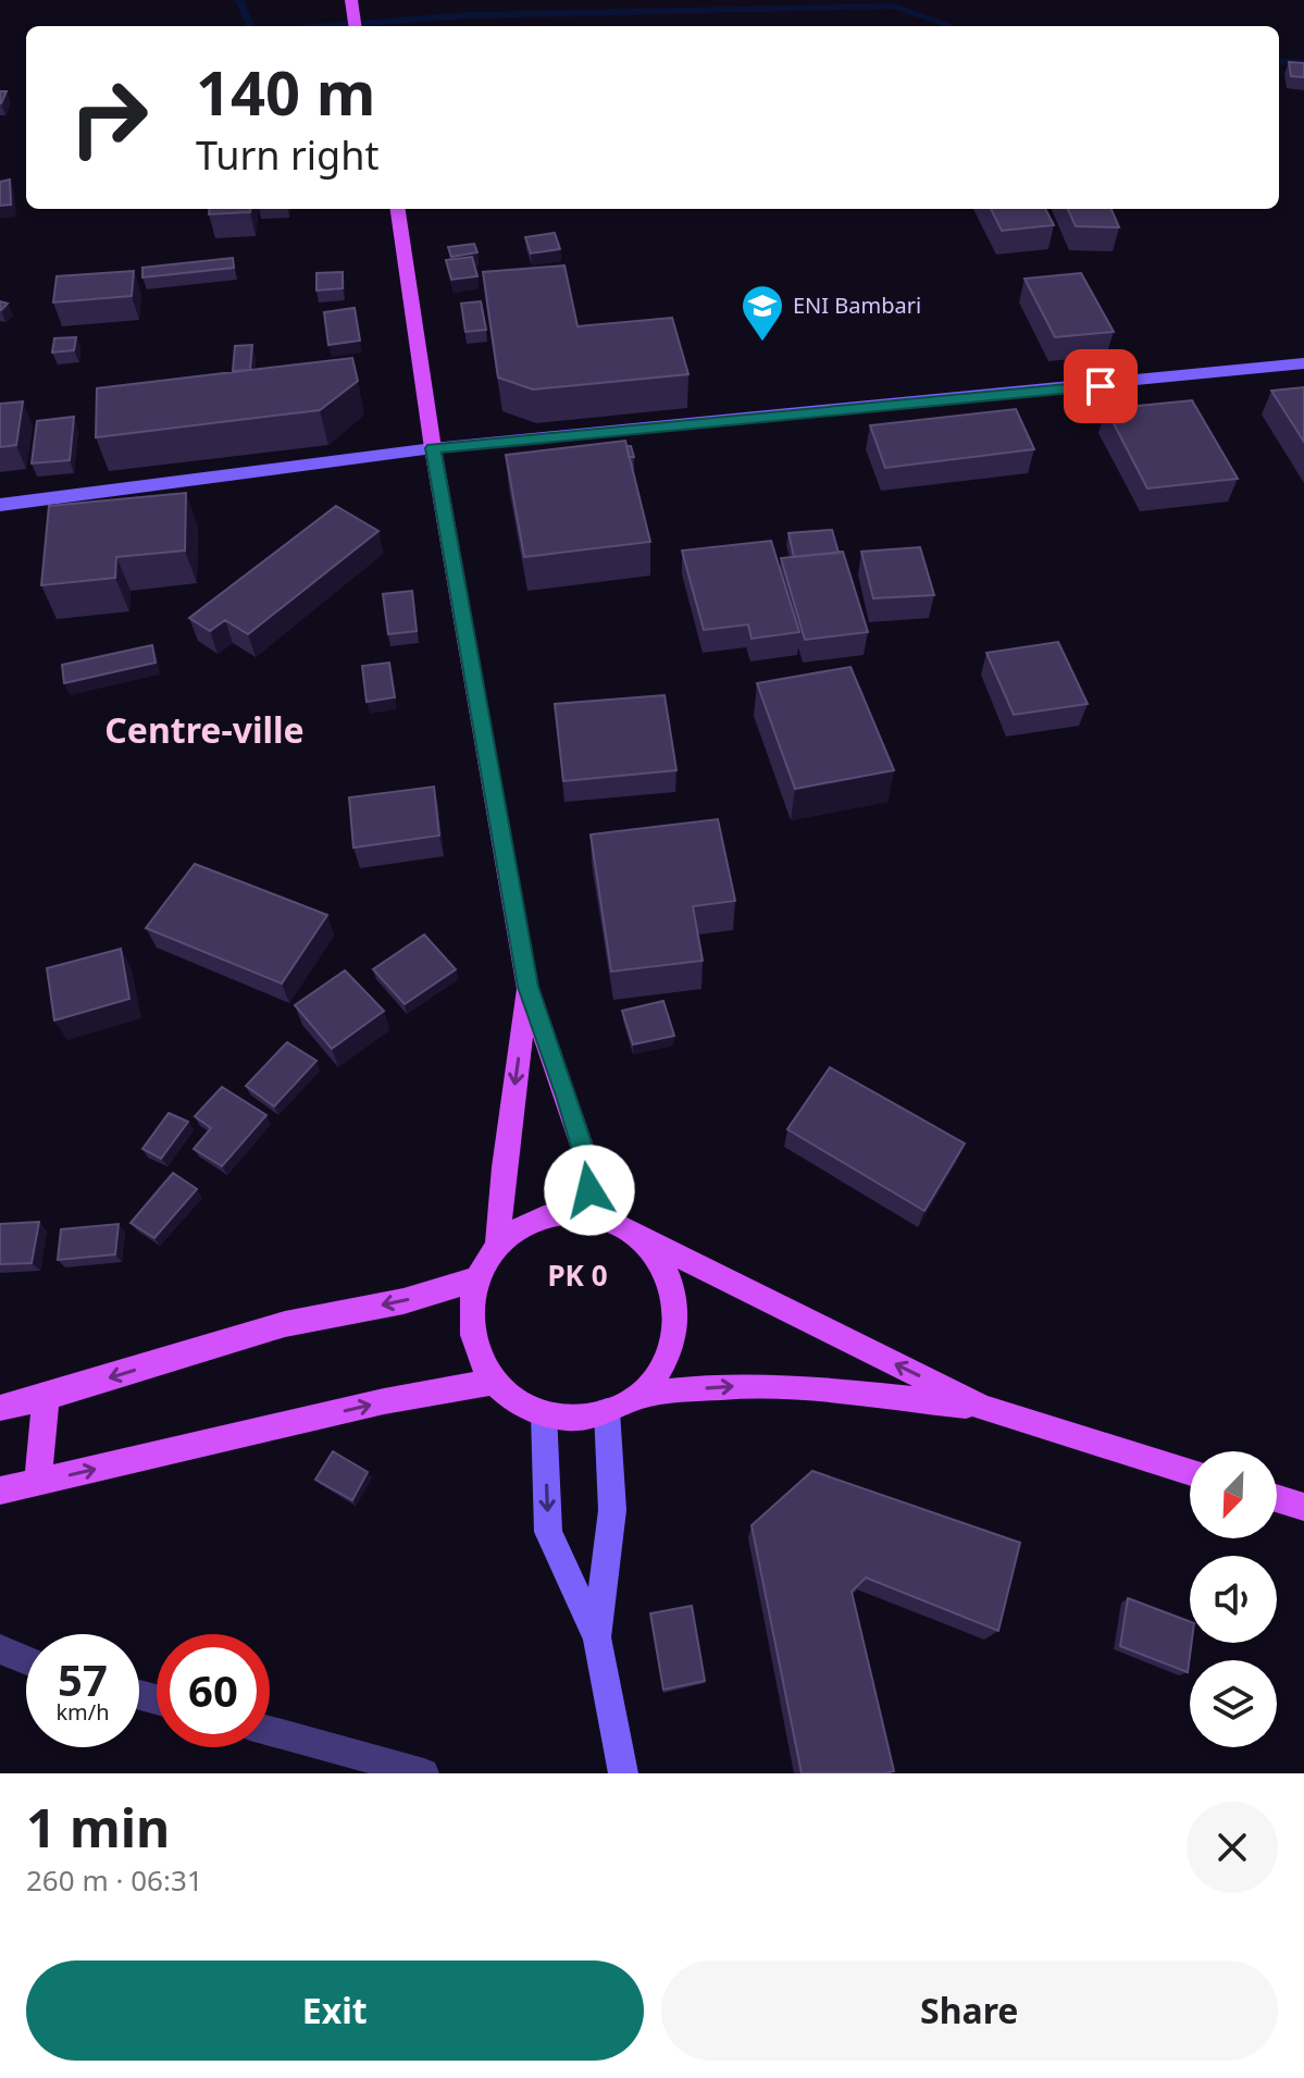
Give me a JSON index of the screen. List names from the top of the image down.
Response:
{
  "districts": ["Centre-ville", "PK 0"],
  "places": {
    "school or university": ["ENI Bambari"]
  },
  "north": "bottom left",
  "page": {
    "turn": ["140 m", "Turn right"],
    "speed": "57 km/h",
    "limit": "60",
    "heading": ["1 min", "260 m · 06:31"],
    "buttons": ["Exit", "Share"]
  }
}
